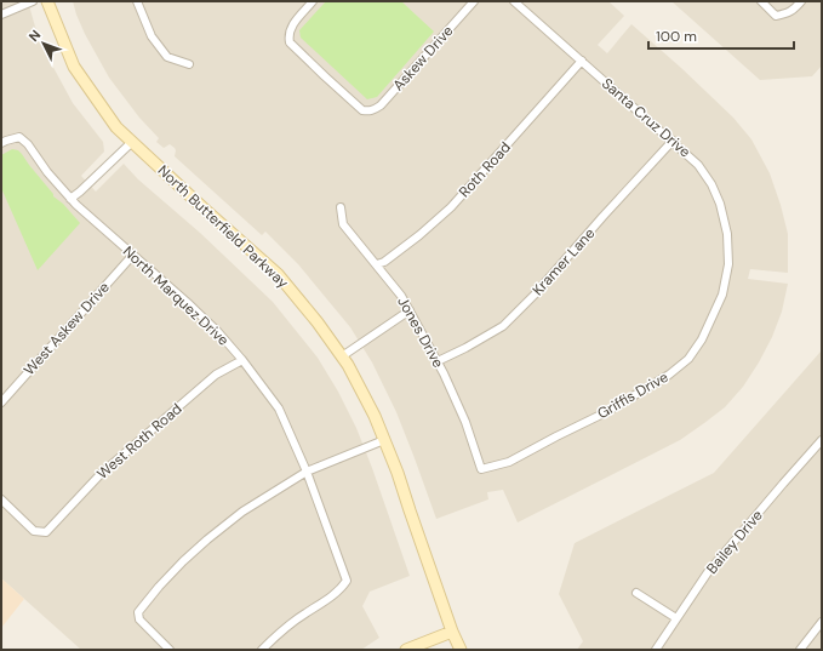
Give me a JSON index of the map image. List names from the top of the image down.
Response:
{
  "streets": {
    "street": [
      "Askew Drive",
      "Santa Cruz Drive",
      "Roth Road",
      "North Butterfield Parkway",
      "Kramer Lane",
      "North Marquez Drive",
      "West Askew Drive",
      "Jones Drive",
      "Griffis Drive",
      "West Roth Road",
      "Bailey Drive"
    ]
  },
  "crossings": [
    ["Santa Cruz Drive", "Roth Road"],
    ["Santa Cruz Drive", "Kramer Lane"],
    ["Santa Cruz Drive", "Griffis Drive"],
    ["Roth Road", "Jones Drive"],
    ["Kramer Lane", "Jones Drive"],
    ["North Marquez Drive", "West Askew Drive"],
    ["North Marquez Drive", "West Roth Road"],
    ["Jones Drive", "Griffis Drive"]
  ],
  "scale_bar": "100 m",
  "north": "top left"
}
